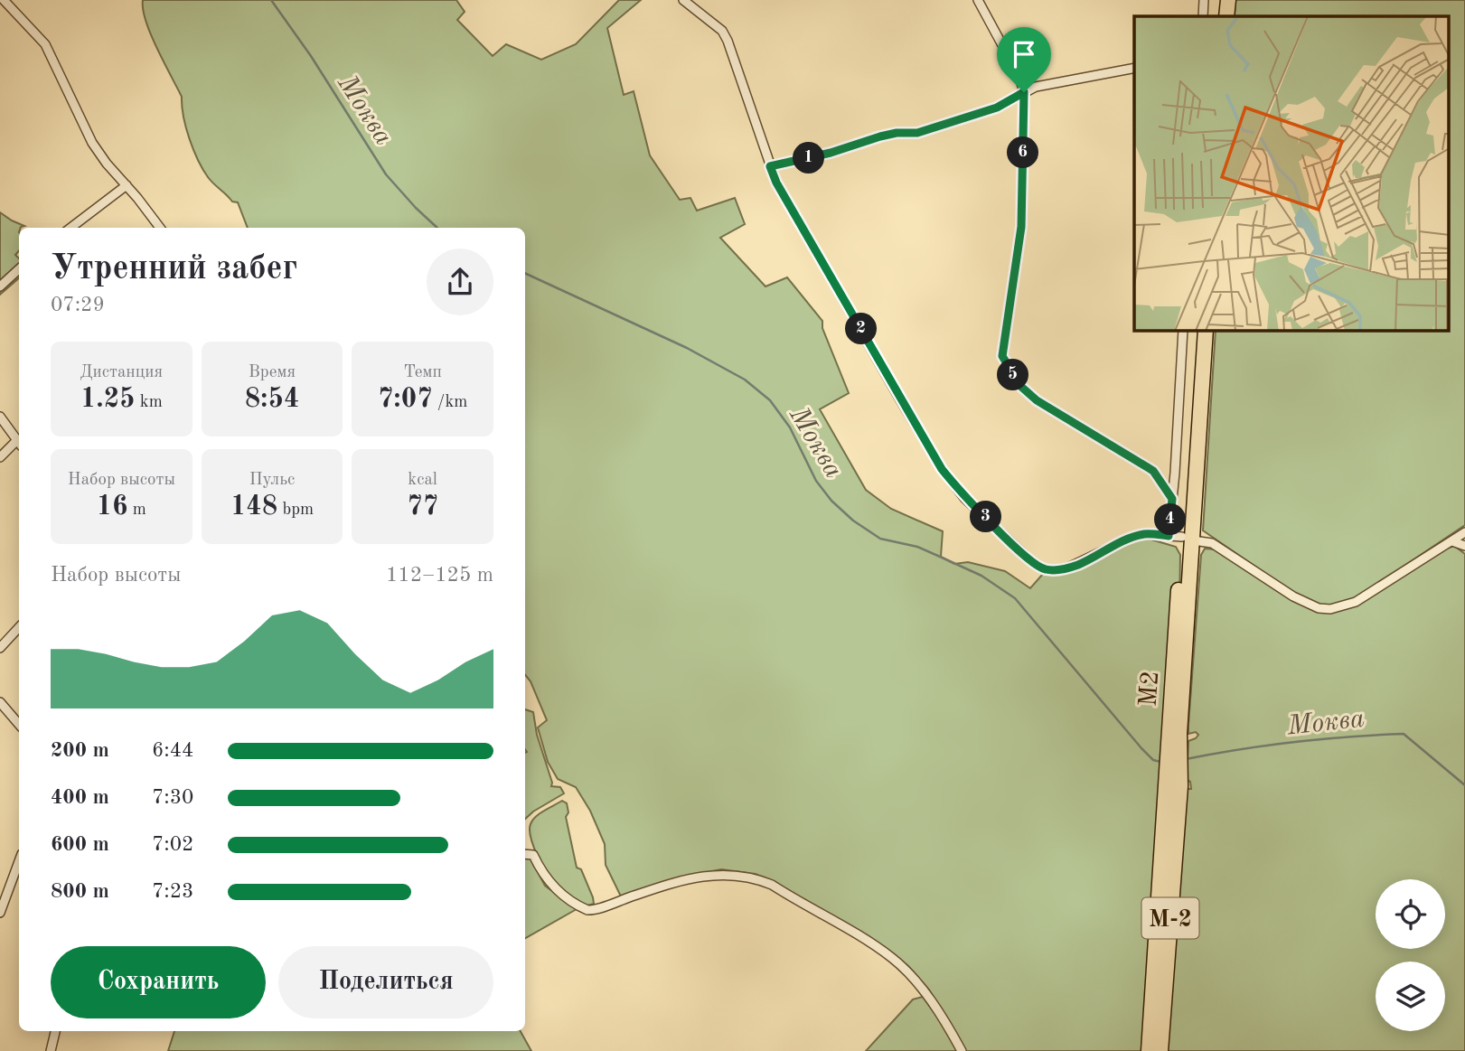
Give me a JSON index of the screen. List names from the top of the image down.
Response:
{
  "streets": {
    "highway": ["М2", "М-2"]
  },
  "water": ["Моква"],
  "page": {
    "pins": [
      "6",
      "1",
      "2",
      "5",
      "3",
      "4"
    ],
    "heading": ["Утренний забег", "07:29"],
    "stats": [
      ["Дистанция", "1.25 km"],
      ["Время", "8:54"],
      ["Темп", "7:07 /km"],
      ["Набор высоты", "16 m"],
      ["Пульс", "148 bpm"],
      ["kcal", "77"]
    ],
    "chart": ["Набор высоты", "112–125 m"],
    "list": [
      {
        "name": "200 m",
        "note": "6:44"
      },
      {
        "name": "400 m",
        "note": "7:30"
      },
      {
        "name": "600 m",
        "note": "7:02"
      },
      {
        "name": "800 m",
        "note": "7:23"
      }
    ],
    "buttons": ["Сохранить", "Поделиться"]
  }
}
